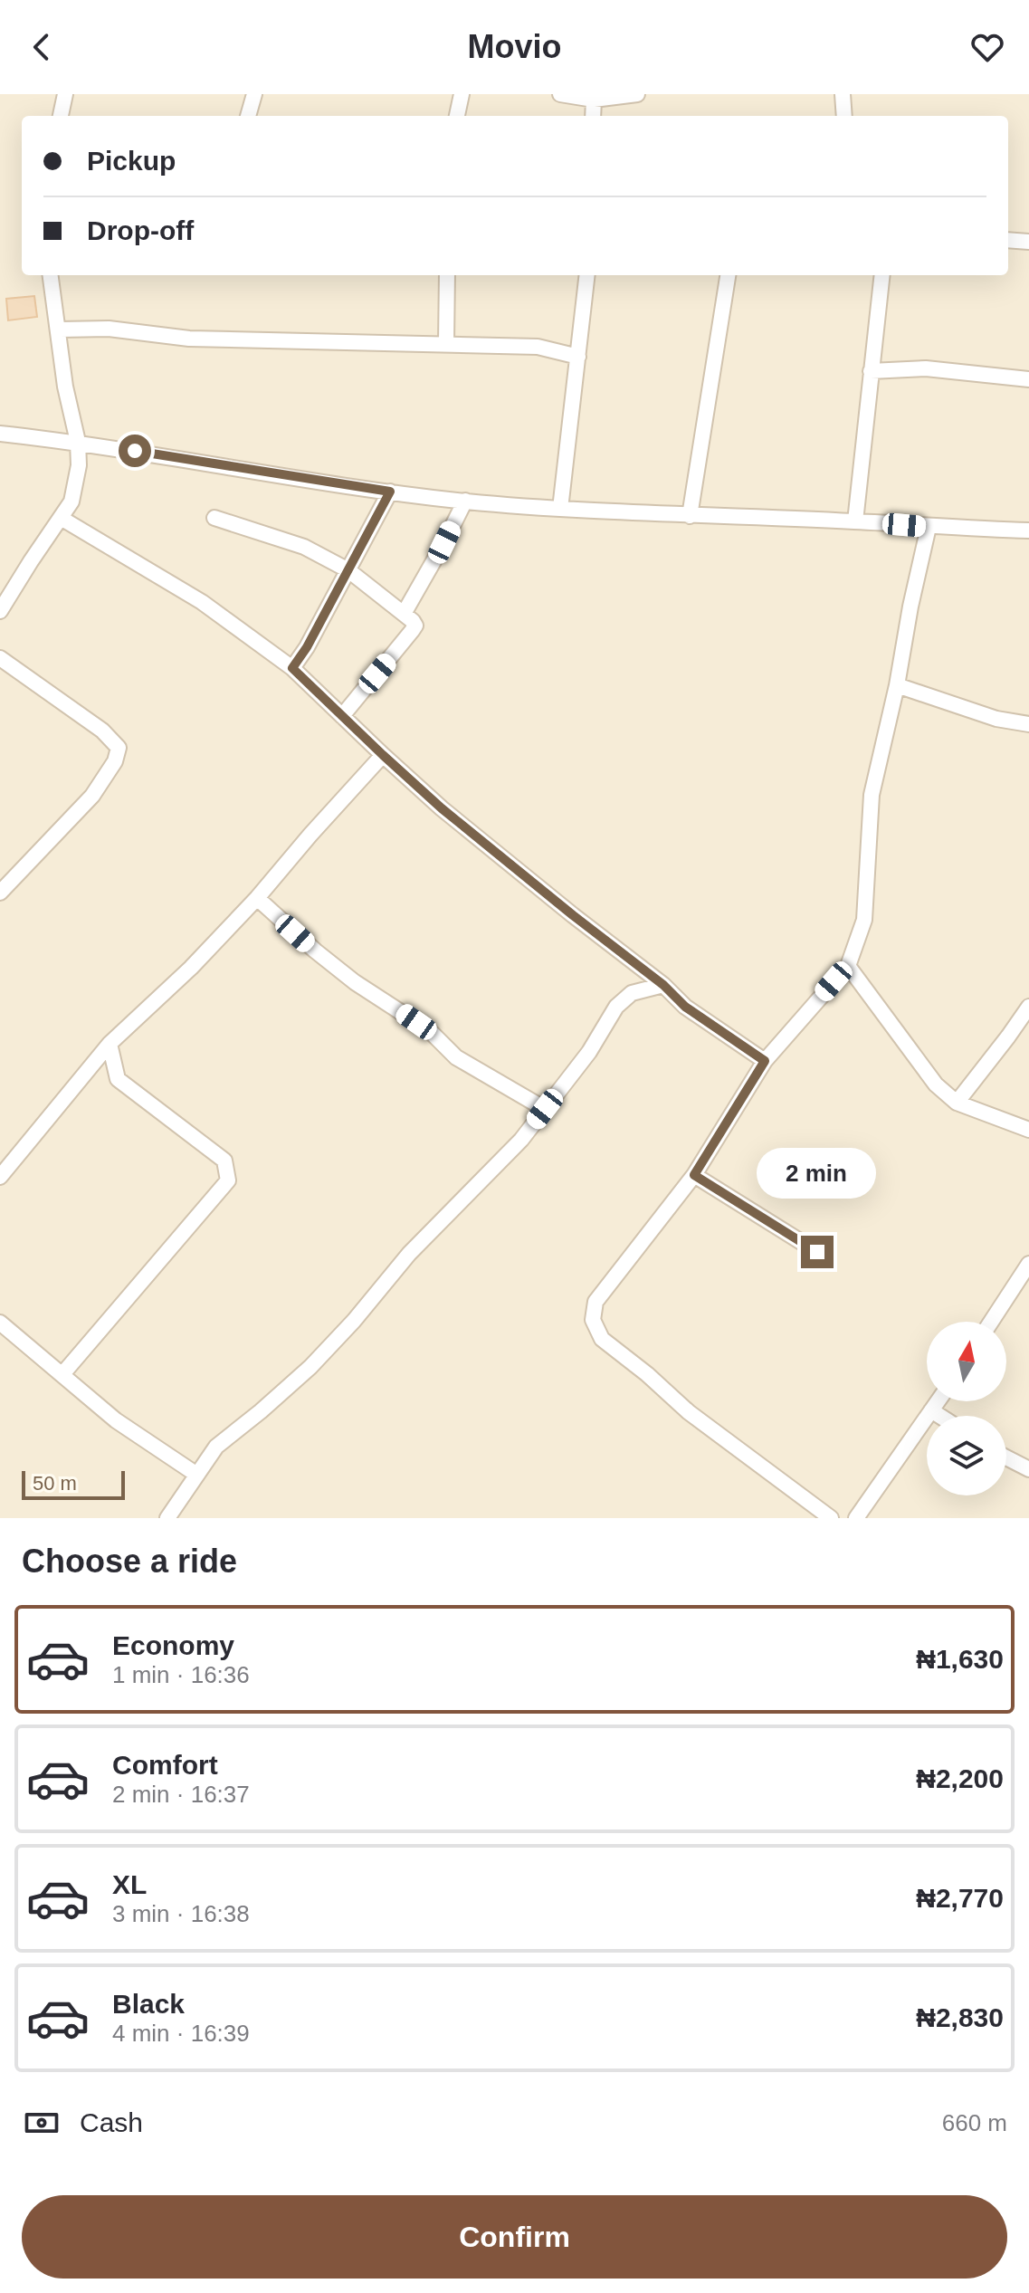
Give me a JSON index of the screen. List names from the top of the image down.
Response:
{
  "scale_bar": "50 m",
  "north": "top",
  "page": {
    "header": "Movio",
    "banner": ["Pickup", "Drop-off"],
    "bubble": "2 min",
    "scale": "50 m",
    "heading": "Choose a ride",
    "list": [
      {
        "name": "Economy",
        "note": "1 min · 16:36",
        "value": "₦1,630"
      },
      {
        "name": "Comfort",
        "note": "2 min · 16:37",
        "value": "₦2,200"
      },
      {
        "name": "XL",
        "note": "3 min · 16:38",
        "value": "₦2,770"
      },
      {
        "name": "Black",
        "note": "4 min · 16:39",
        "value": "₦2,830"
      }
    ],
    "pay": ["Cash", "660 m"],
    "buttons": "Confirm"
  }
}
